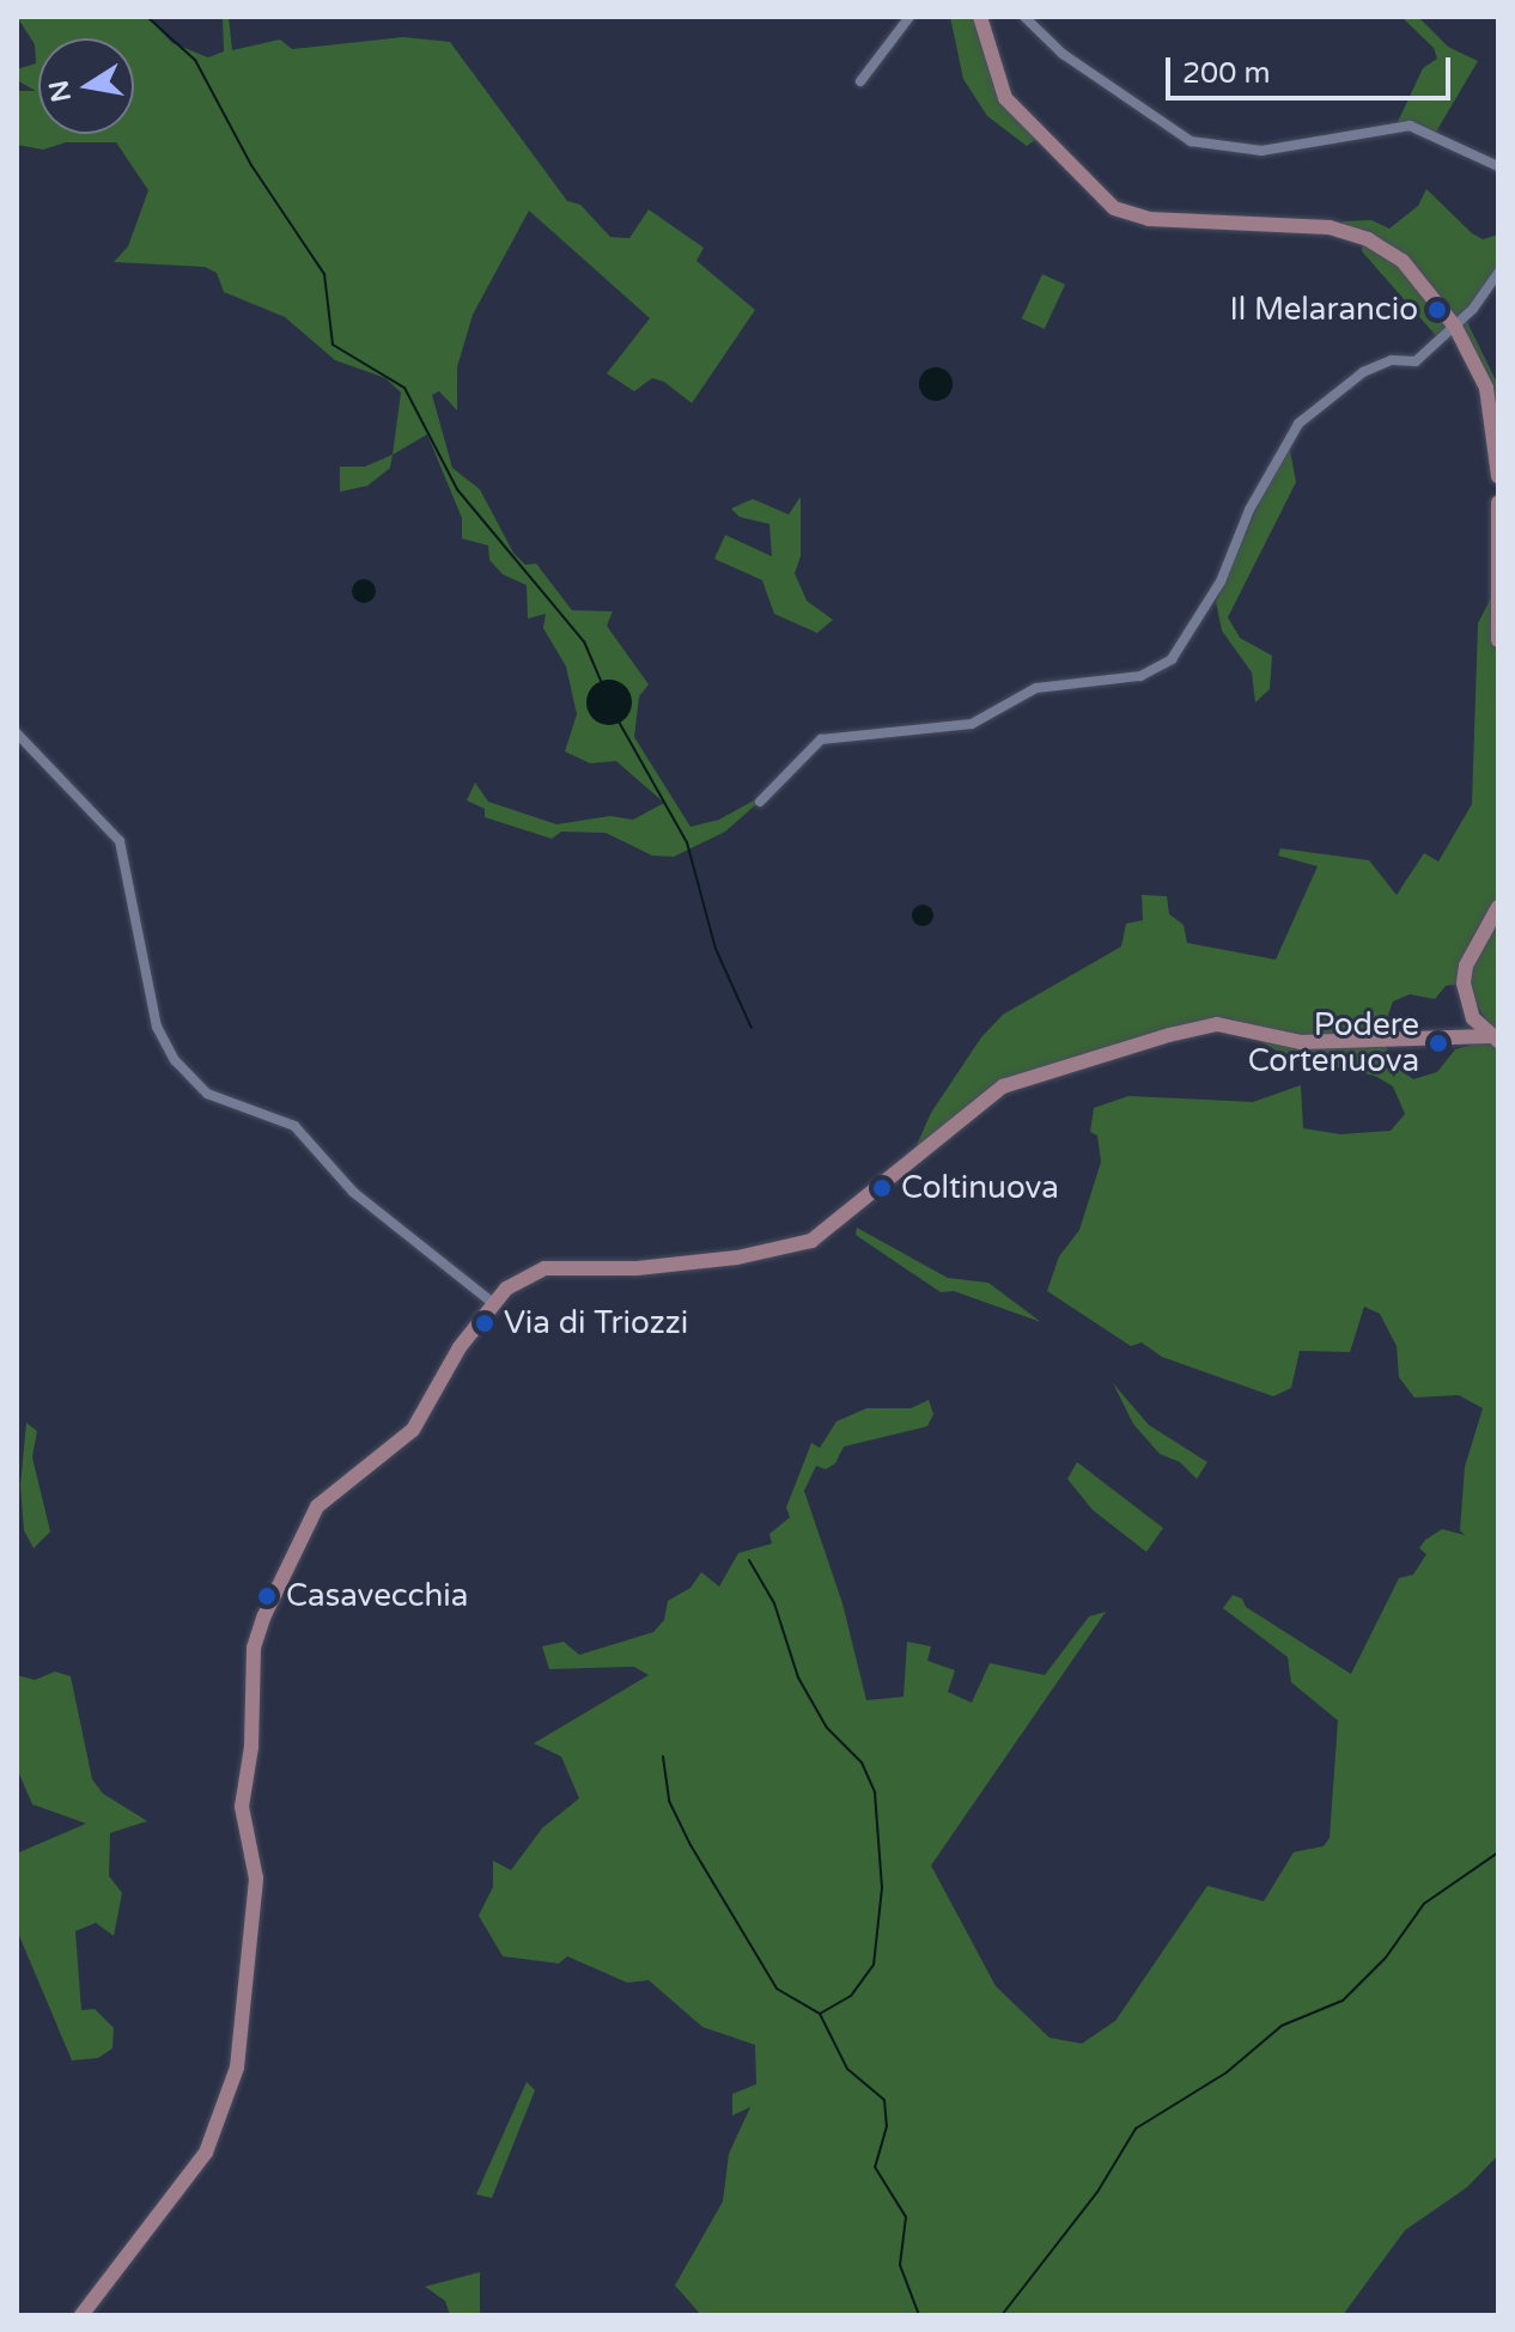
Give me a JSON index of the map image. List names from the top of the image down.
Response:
{
  "places": [
    "Il Melarancio",
    "Podere Cortenuova",
    "Coltinuova",
    "Via di Triozzi",
    "Casavecchia"
  ],
  "scale_bar": "200 m",
  "north": "left"
}
